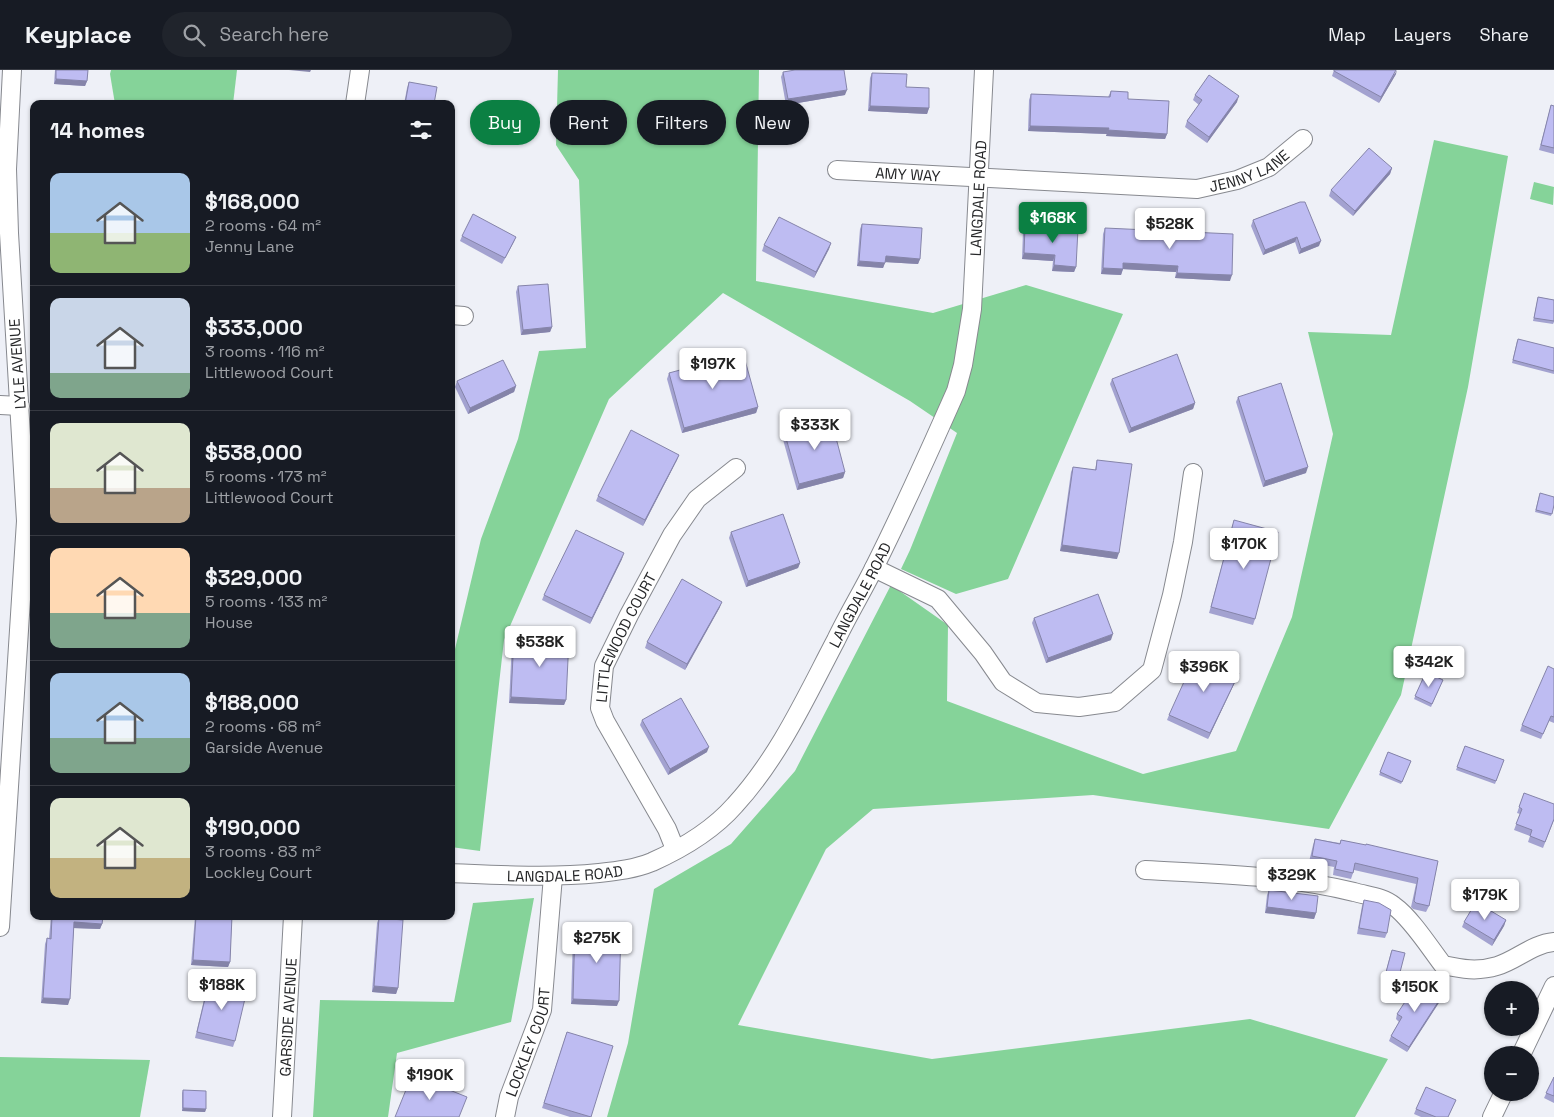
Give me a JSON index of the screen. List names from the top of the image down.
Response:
{
  "streets": {
    "street": [
      "JENNY LANE",
      "AMY WAY",
      "LANGDALE ROAD",
      "LYLE AVENUE",
      "LITTLEWOOD COURT",
      "GARSIDE AVENUE",
      "LOCKLEY COURT"
    ]
  },
  "crossings": [
    ["JENNY LANE", "AMY WAY"],
    ["JENNY LANE", "LANGDALE ROAD"],
    ["AMY WAY", "LANGDALE ROAD"],
    ["LANGDALE ROAD", "LITTLEWOOD COURT"],
    ["LANGDALE ROAD", "LOCKLEY COURT"]
  ],
  "page": {
    "header": "Keyplace",
    "search": "Search here",
    "nav": ["Map", "Layers", "Share"],
    "chip": [
      "Buy",
      "Rent",
      "Filters",
      "New"
    ],
    "heading": "14 homes",
    "list": [
      {
        "name": "$168,000",
        "note": "2 rooms · 64 m² · Jenny Lane"
      },
      {
        "name": "$333,000",
        "note": "3 rooms · 116 m² · Littlewood Court"
      },
      {
        "name": "$538,000",
        "note": "5 rooms · 173 m² · Littlewood Court"
      },
      {
        "name": "$329,000",
        "note": "5 rooms · 133 m² · House"
      },
      {
        "name": "$188,000",
        "note": "2 rooms · 68 m² · Garside Avenue"
      },
      {
        "name": "$190,000",
        "note": "3 rooms · 83 m² · Lockley Court"
      }
    ],
    "price": [
      "$168K",
      "$528K",
      "$197K",
      "$333K",
      "$170K",
      "$538K",
      "$342K",
      "$396K",
      "$329K",
      "$179K",
      "$275K",
      "$188K",
      "$150K",
      "$190K"
    ],
    "map_buttons": ["+", "−"]
  }
}
